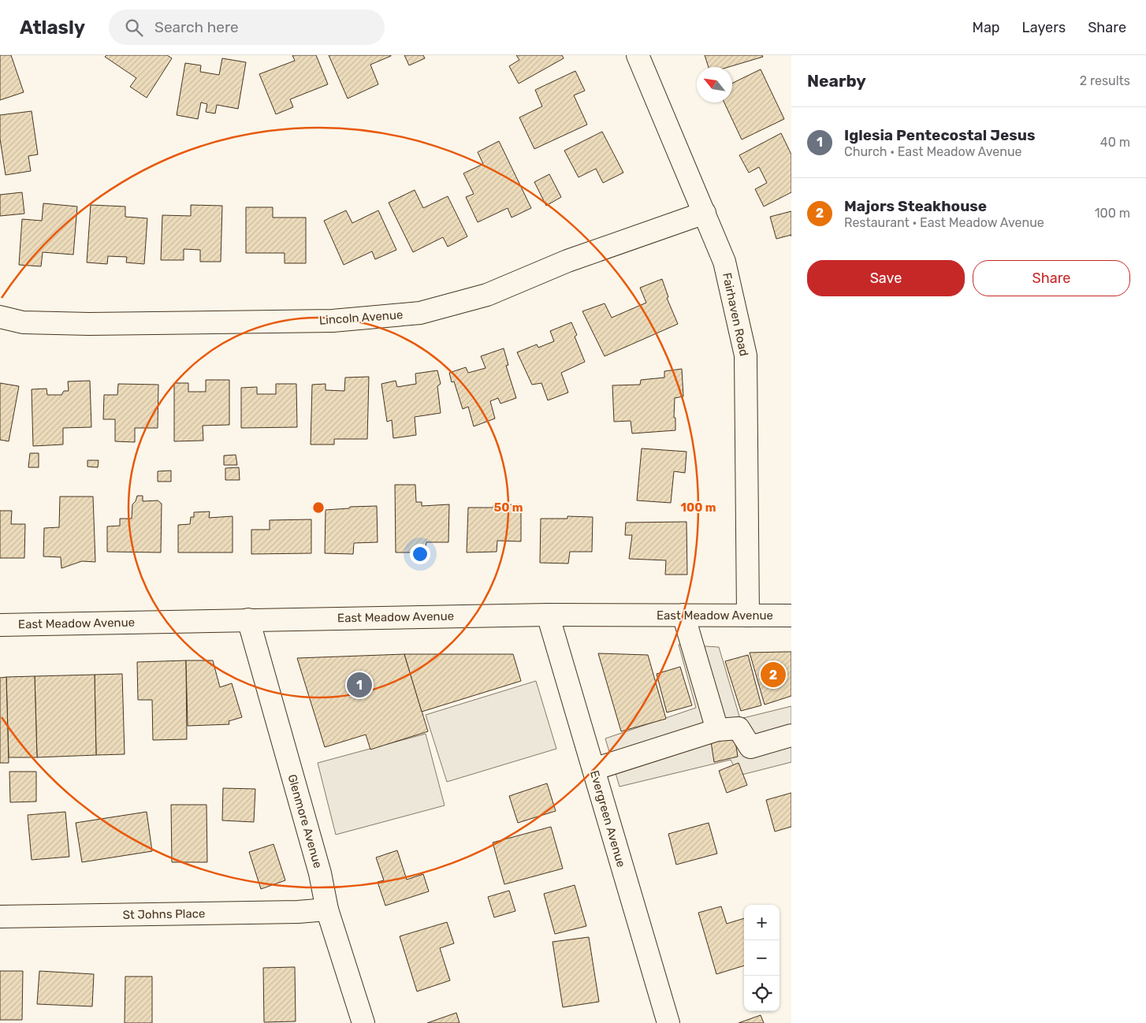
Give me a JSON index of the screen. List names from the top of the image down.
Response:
{
  "streets": {
    "street": [
      "Fairhaven Road",
      "Lincoln Avenue",
      "East Meadow Avenue",
      "Evergreen Avenue",
      "Glenmore Avenue",
      "St Johns Place"
    ]
  },
  "crossings": [
    ["Fairhaven Road", "Lincoln Avenue"],
    ["Fairhaven Road", "East Meadow Avenue"],
    ["East Meadow Avenue", "Evergreen Avenue"],
    ["East Meadow Avenue", "Glenmore Avenue"],
    ["Glenmore Avenue", "St Johns Place"]
  ],
  "north": "top left",
  "page": {
    "header": "Atlasly",
    "search": "Search here",
    "nav": ["Map", "Layers", "Share"],
    "heading": ["Nearby", "2 results"],
    "list": [
      {
        "mark": "1",
        "name": "Iglesia Pentecostal Jesus",
        "note": "Church · East Meadow Avenue",
        "value": "40 m"
      },
      {
        "mark": "2",
        "name": "Majors Steakhouse",
        "note": "Restaurant · East Meadow Avenue",
        "value": "100 m"
      }
    ],
    "buttons": ["Save", "Share"],
    "pins": ["2", "1"],
    "map_buttons": ["+", "−"]
  },
  "rings": ["50 m", "100 m"]
}
